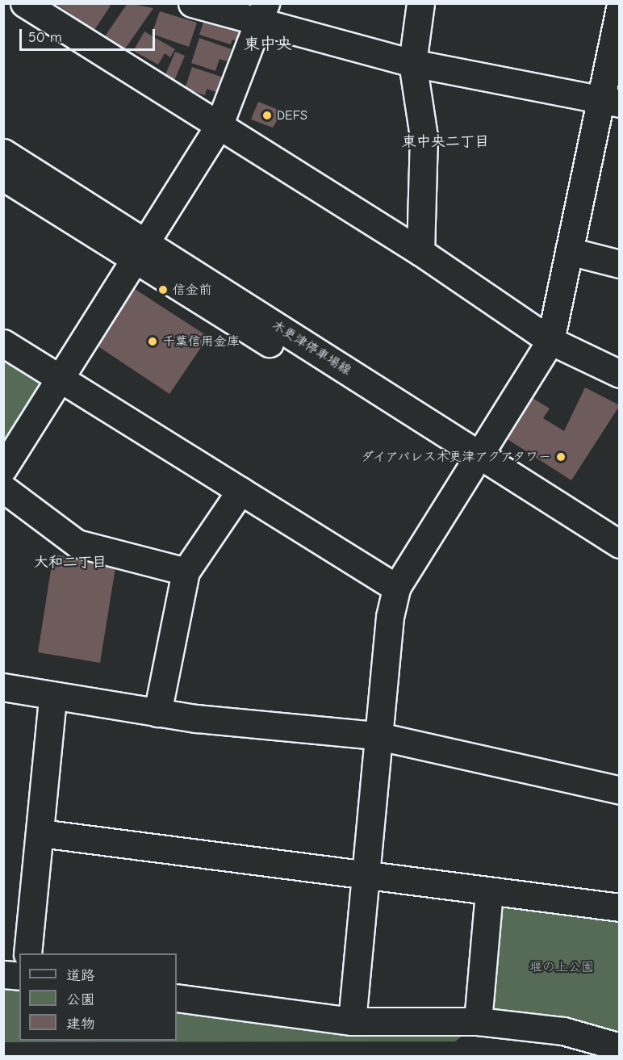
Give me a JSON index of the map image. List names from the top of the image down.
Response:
{
  "streets": {
    "street": ["木更津停車場線"]
  },
  "districts": ["東中央", "東中央二丁目", "大和二丁目"],
  "parks": ["堰の上公園"],
  "places": [
    "DEFS",
    "信金前",
    "千葉信用金庫",
    "ダイアパレス木更津アクアタワー"
  ],
  "legend": ["道路", "公園", "建物"],
  "scale_bar": "50 m"
}
